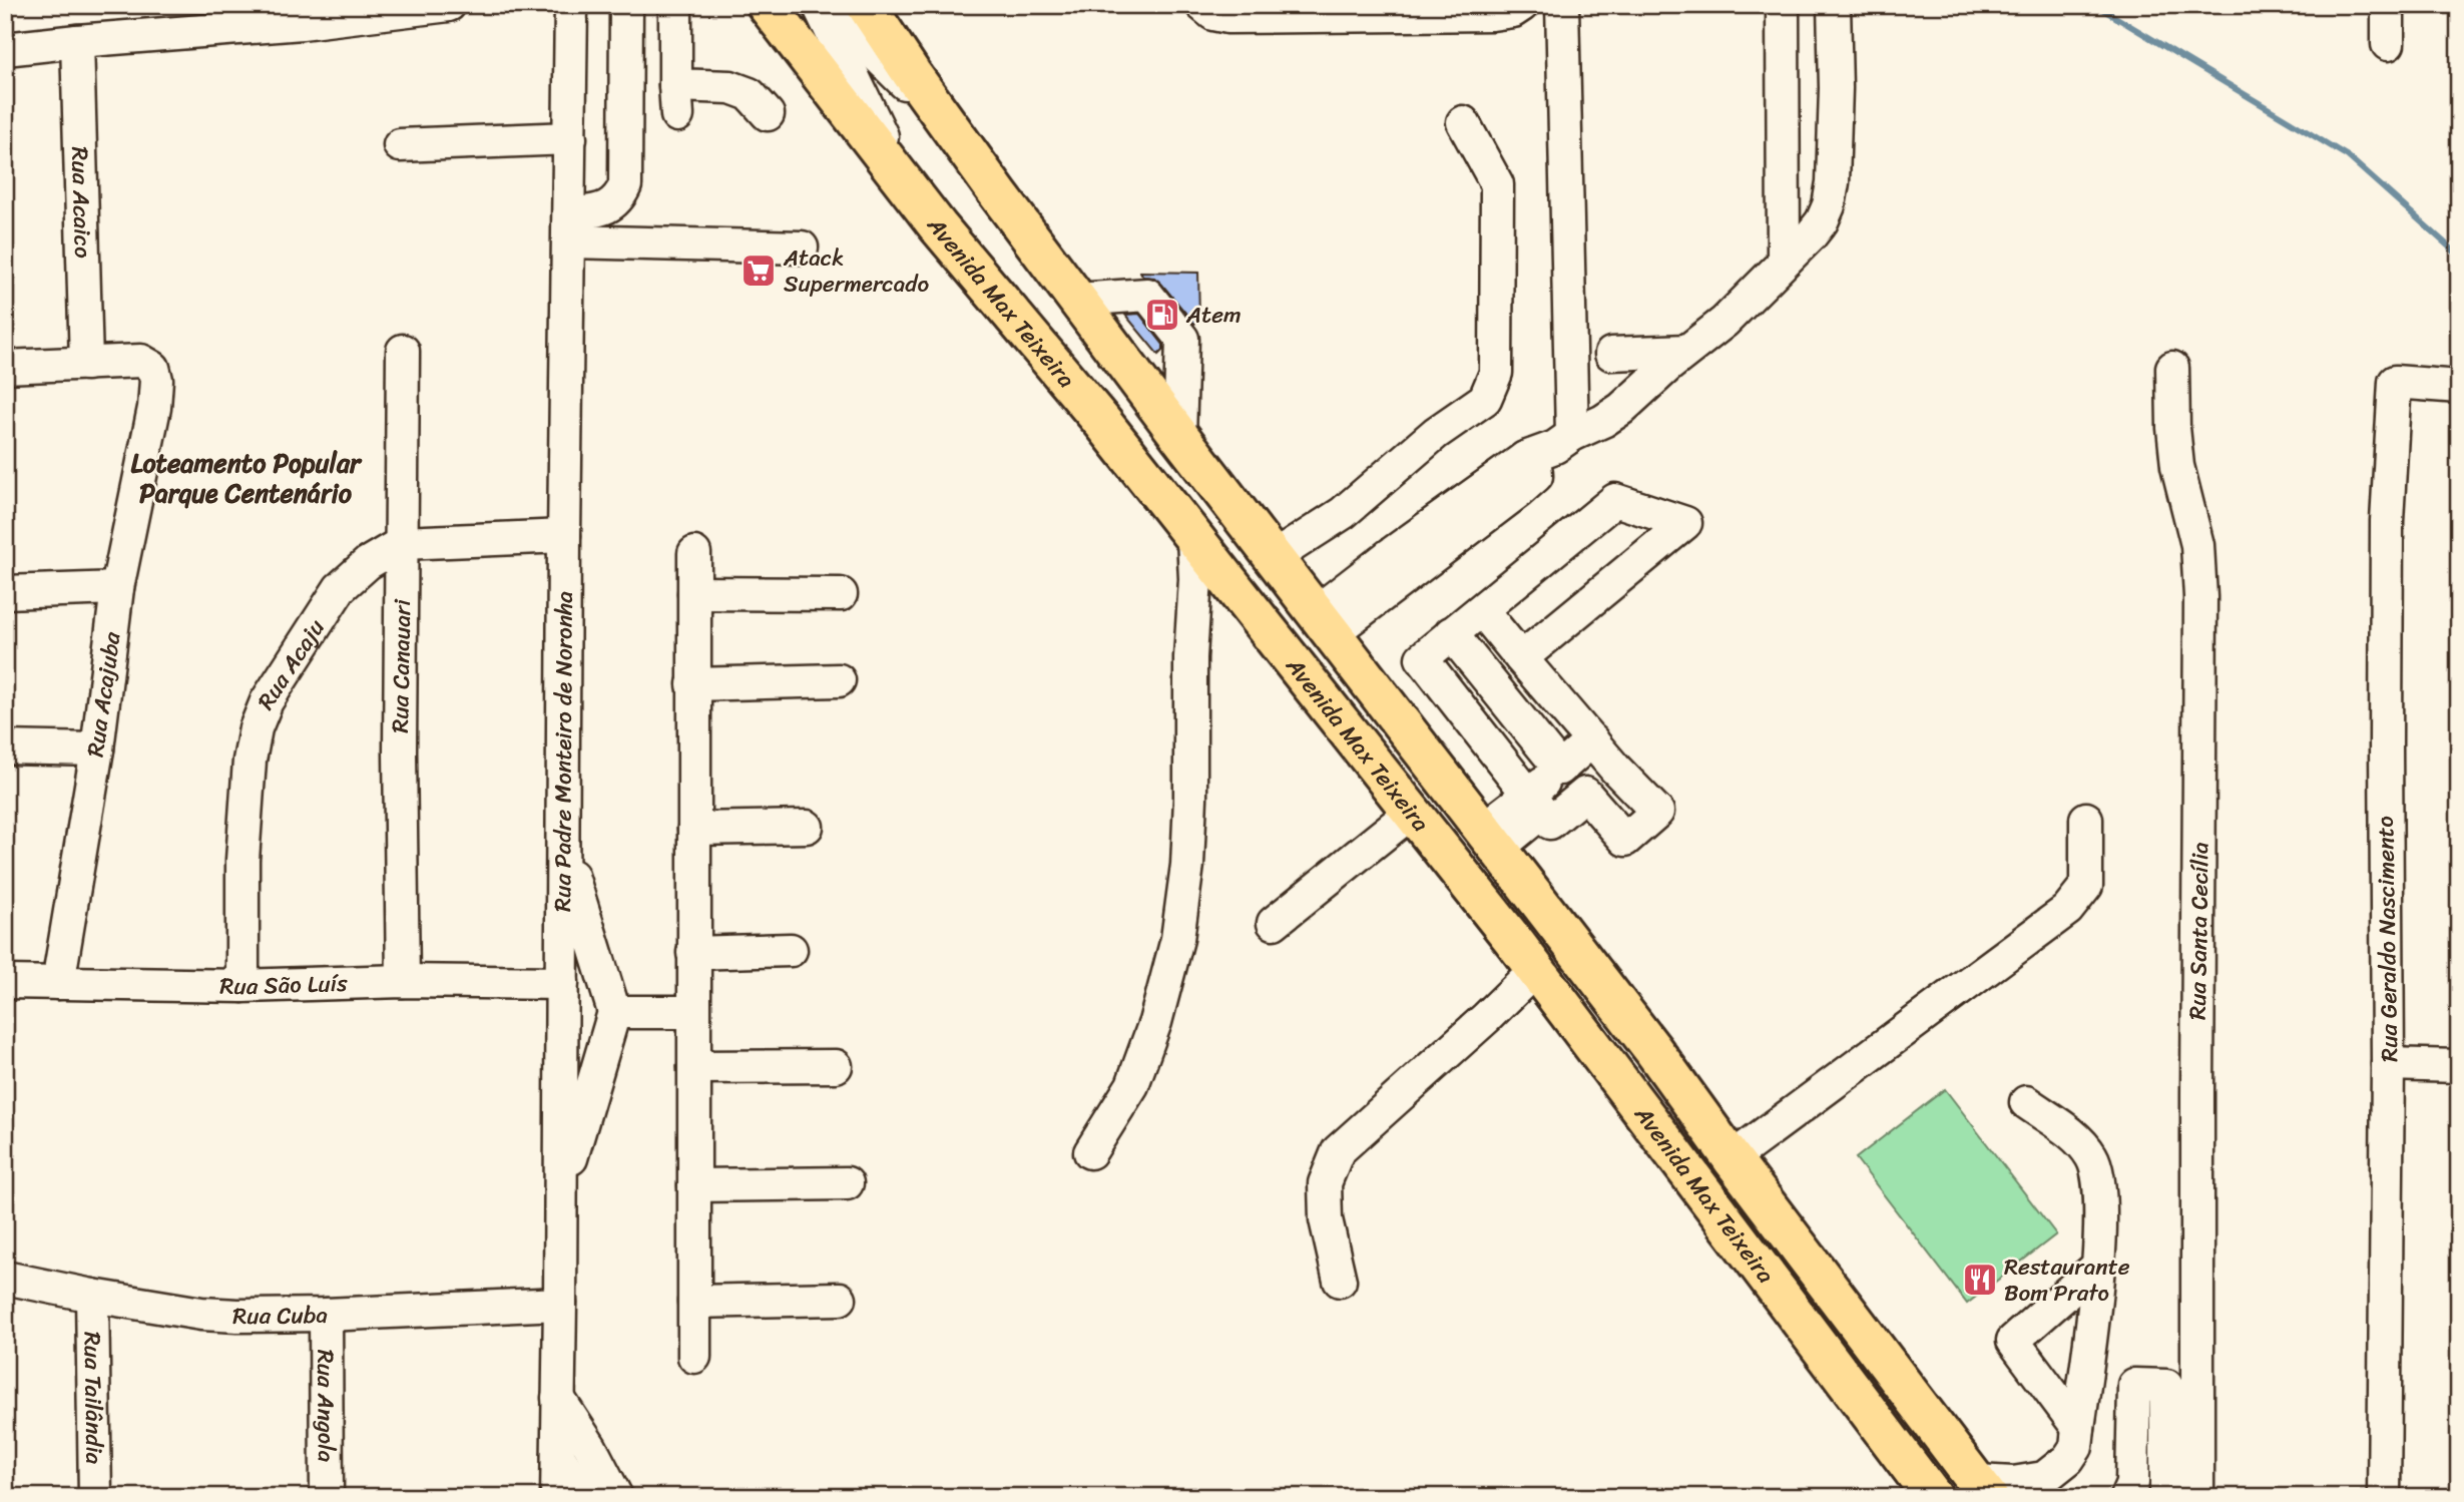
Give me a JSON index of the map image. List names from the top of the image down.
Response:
{
  "streets": {
    "main road": ["Avenida Max Teixeira"],
    "street": [
      "Rua Acaico",
      "Rua Acaju",
      "Rua Canauari",
      "Rua Acajuba",
      "Rua Padre Monteiro de Noronha",
      "Rua Santa Cecília",
      "Rua Geraldo Nascimento",
      "Rua São Luís",
      "Rua Cuba",
      "Rua Tailândia",
      "Rua Angola"
    ]
  },
  "crossings": [
    ["Rua Acaico", "Rua Acajuba"],
    ["Rua Acaju", "Rua Canauari"],
    ["Rua Acaju", "Rua Padre Monteiro de Noronha"],
    ["Rua Acaju", "Rua São Luís"],
    ["Rua Canauari", "Rua São Luís"],
    ["Rua Acajuba", "Rua São Luís"],
    ["Rua Padre Monteiro de Noronha", "Rua São Luís"],
    ["Rua Padre Monteiro de Noronha", "Rua Cuba"],
    ["Rua Cuba", "Rua Tailândia"],
    ["Rua Cuba", "Rua Angola"]
  ],
  "districts": ["Loteamento Popular Parque Centenário"],
  "places": {
    "supermarket": ["Atack Supermercado"],
    "fuel station": ["Atem"],
    "restaurant": ["Restaurante Bom Prato"]
  }
}
